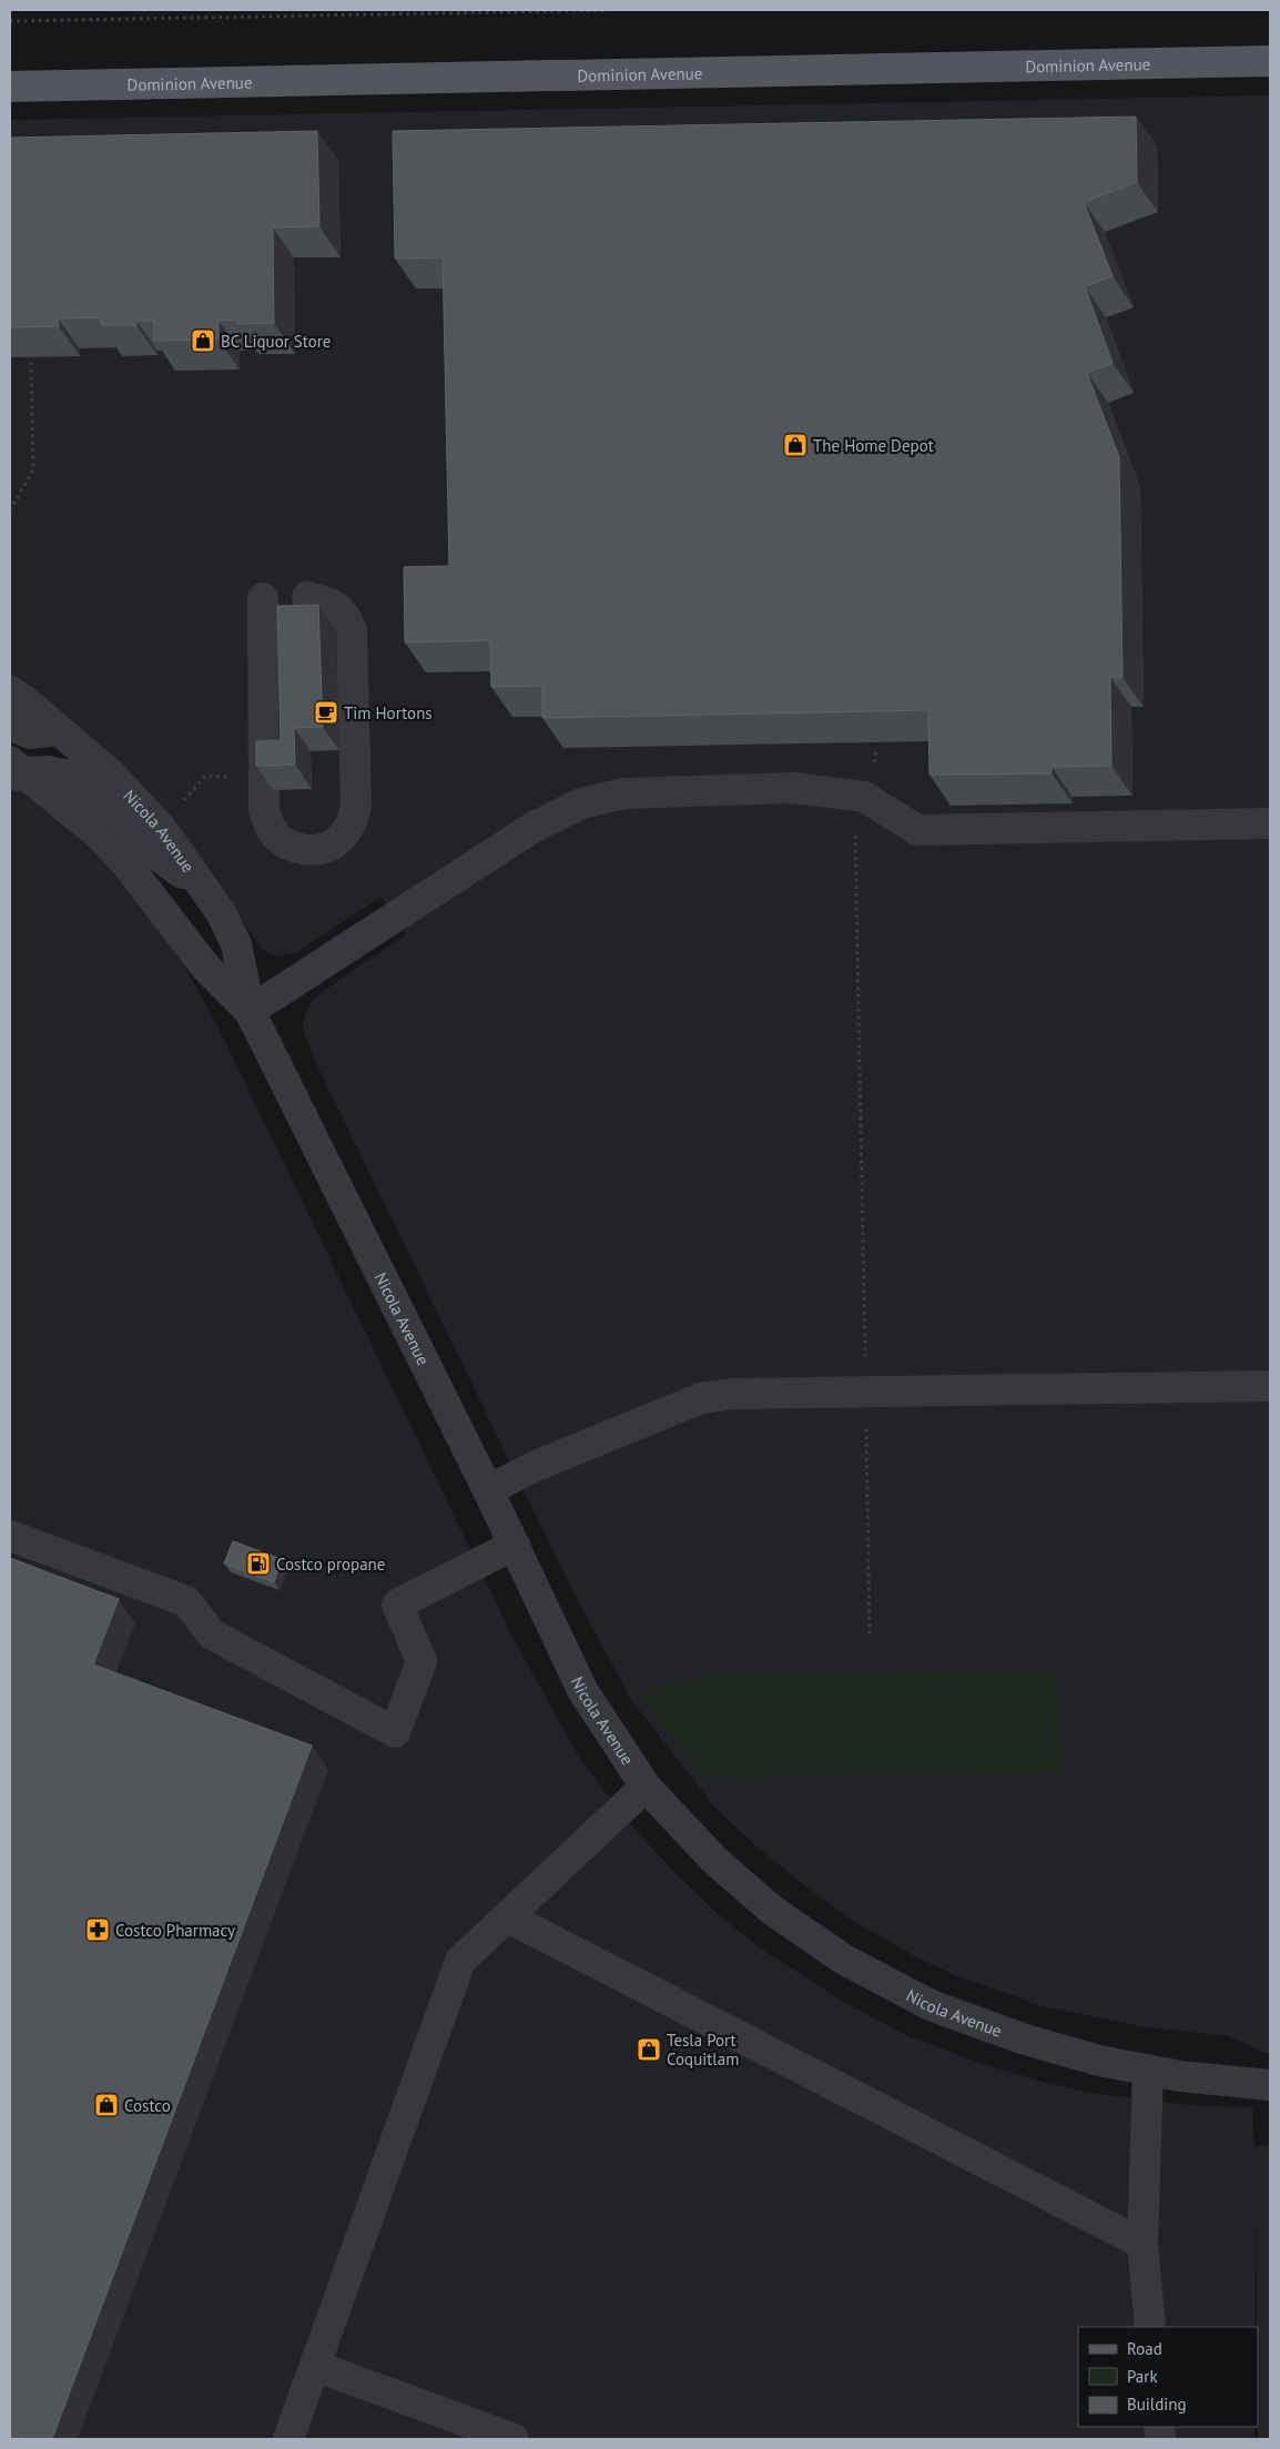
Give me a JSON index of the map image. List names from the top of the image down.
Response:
{
  "streets": {
    "main road": ["Dominion Avenue"],
    "street": ["Nicola Avenue"]
  },
  "places": {
    "shop": [
      "BC Liquor Store",
      "The Home Depot",
      "Tesla Port Coquitlam",
      "Costco"
    ],
    "cafe": ["Tim Hortons"],
    "fuel station": ["Costco propane"],
    "pharmacy": ["Costco Pharmacy"]
  },
  "legend": ["Road", "Park", "Building"]
}
